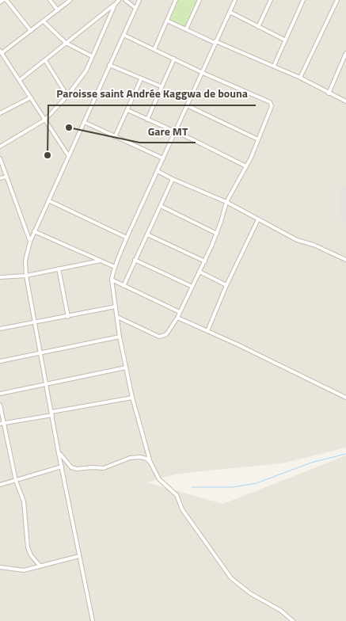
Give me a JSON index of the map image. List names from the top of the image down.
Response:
{
  "places": ["Gare MT", "Paroisse saint Andrée Kaggwa de bouna"]
}
